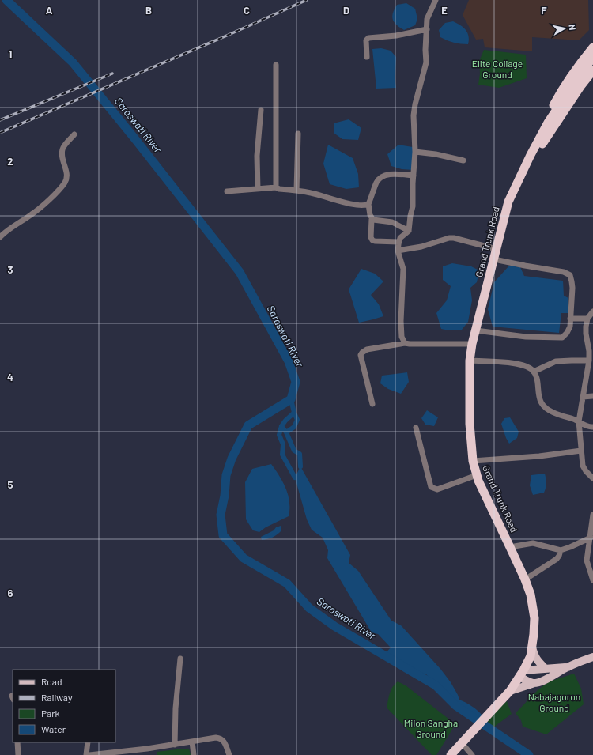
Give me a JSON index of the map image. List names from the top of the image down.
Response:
{
  "streets": {
    "highway": ["Grand Trunk Road"]
  },
  "water": ["Saraswati River"],
  "parks": ["Elite Collage Ground", "Nabajagoron Ground", "Milon Sangha Ground"],
  "legend": [
    "Road",
    "Railway",
    "Park",
    "Water"
  ],
  "north": "right",
  "grid": {
    "columns": [
      "A",
      "B",
      "C",
      "D",
      "E",
      "F"
    ],
    "rows": [
      "1",
      "2",
      "3",
      "4",
      "5",
      "6"
    ]
  }
}
